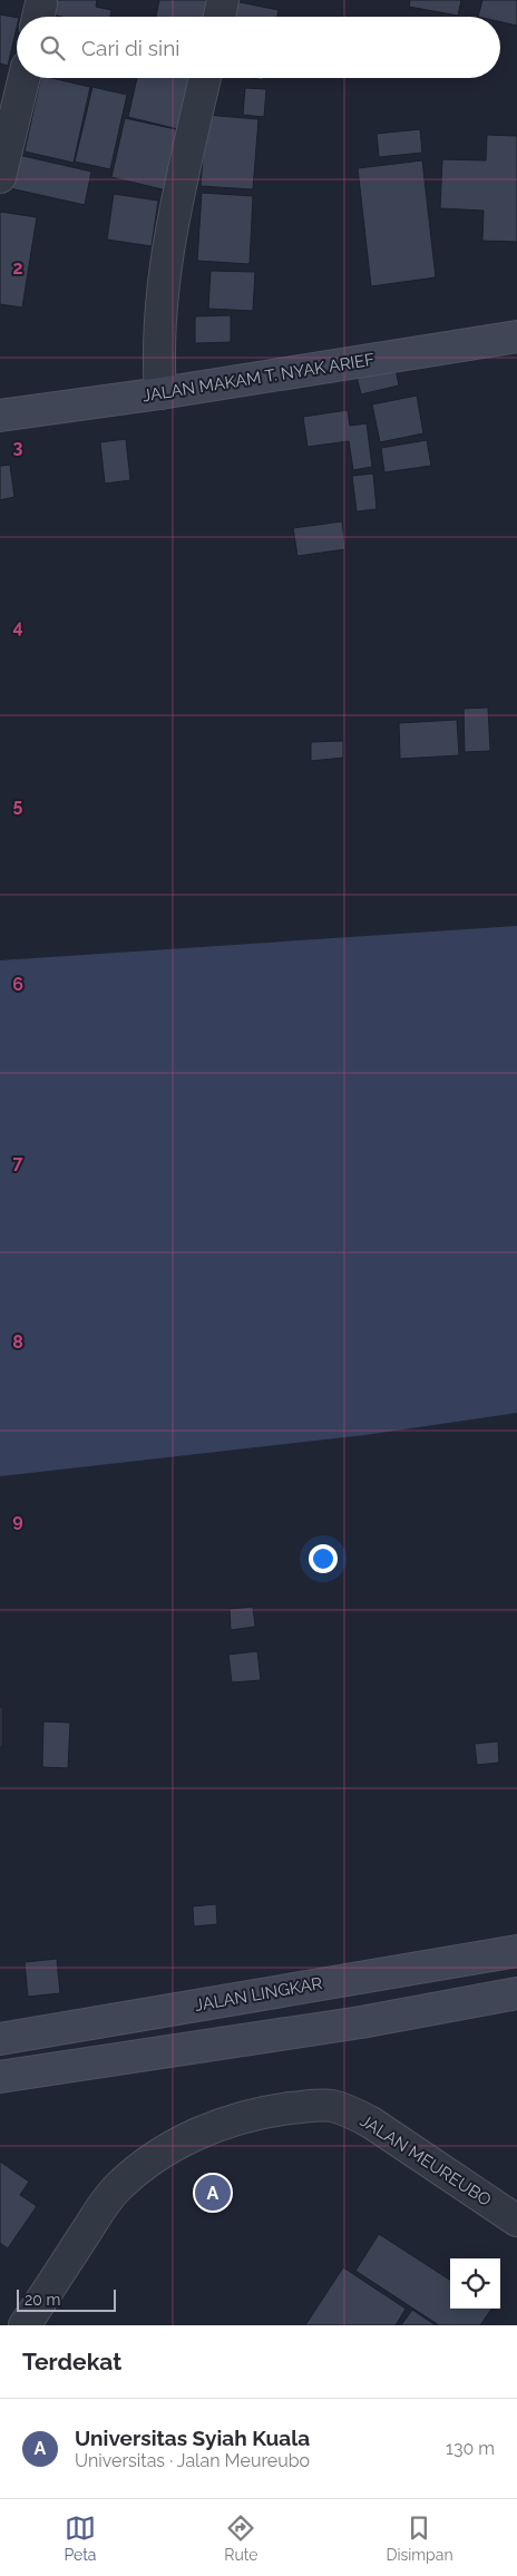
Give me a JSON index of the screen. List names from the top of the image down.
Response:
{
  "streets": {
    "street": ["JALAN MAKAM T. NYAK ARIEF", "JALAN LINGKAR", "JALAN MEUREUBO"]
  },
  "scale_bar": "20 m",
  "page": {
    "search": "Cari di sini",
    "pins": "A",
    "scale": "20 m",
    "heading": "Terdekat",
    "list": [
      {
        "mark": "A",
        "name": "Universitas Syiah Kuala",
        "note": "Universitas · Jalan Meureubo",
        "value": "130 m"
      }
    ],
    "nav": ["Peta", "Rute", "Disimpan"]
  },
  "grid": {
    "rows": [
      "2",
      "3",
      "4",
      "5",
      "6",
      "7",
      "8",
      "9"
    ]
  }
}
